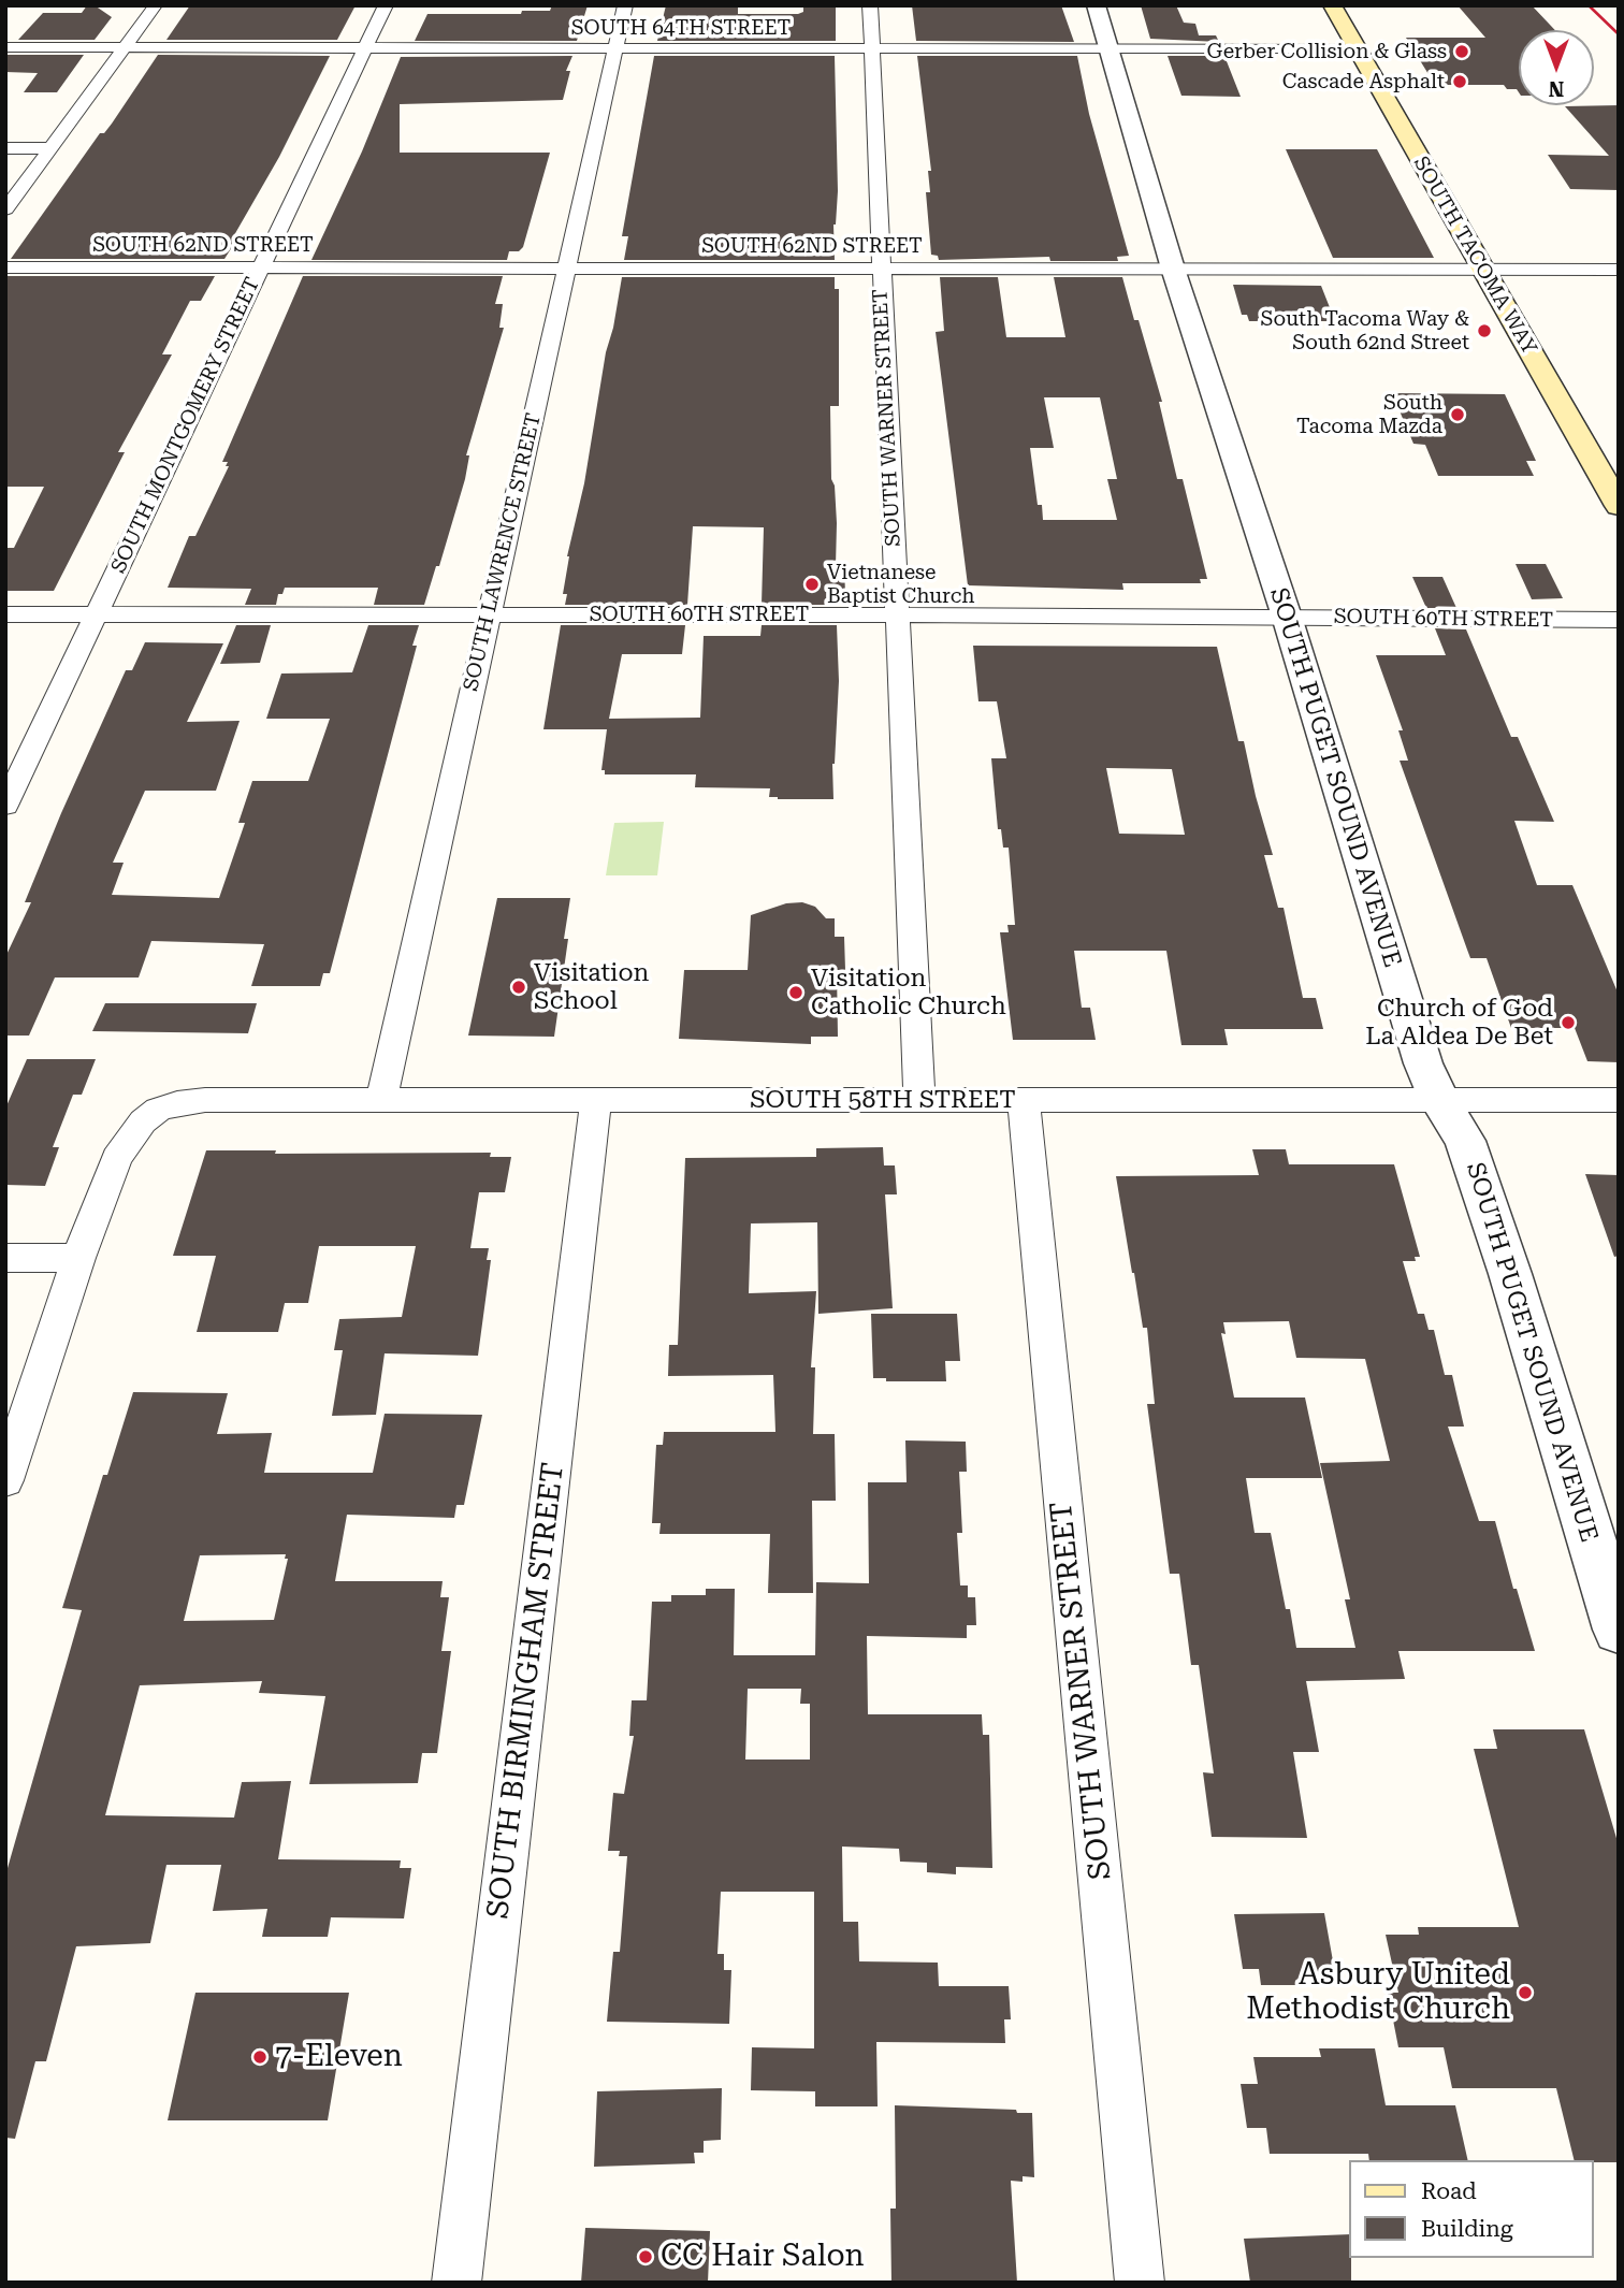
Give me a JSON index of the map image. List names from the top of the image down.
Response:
{
  "streets": {
    "main road": ["SOUTH TACOMA WAY"],
    "street": [
      "SOUTH 64TH STREET",
      "SOUTH 62ND STREET",
      "SOUTH WARNER STREET",
      "SOUTH MONTGOMERY STREET",
      "SOUTH LAWRENCE STREET",
      "SOUTH 60TH STREET",
      "SOUTH PUGET SOUND AVENUE",
      "SOUTH 58TH STREET",
      "SOUTH BIRMINGHAM STREET"
    ]
  },
  "crossings": [
    ["SOUTH 64TH STREET", "SOUTH TACOMA WAY"],
    ["SOUTH 64TH STREET", "SOUTH WARNER STREET"],
    ["SOUTH 64TH STREET", "SOUTH MONTGOMERY STREET"],
    ["SOUTH 64TH STREET", "SOUTH LAWRENCE STREET"],
    ["SOUTH 64TH STREET", "SOUTH PUGET SOUND AVENUE"],
    ["SOUTH 62ND STREET", "SOUTH TACOMA WAY"],
    ["SOUTH 62ND STREET", "SOUTH WARNER STREET"],
    ["SOUTH 62ND STREET", "SOUTH MONTGOMERY STREET"],
    ["SOUTH 62ND STREET", "SOUTH LAWRENCE STREET"],
    ["SOUTH 62ND STREET", "SOUTH PUGET SOUND AVENUE"],
    ["SOUTH WARNER STREET", "SOUTH 60TH STREET"],
    ["SOUTH WARNER STREET", "SOUTH 58TH STREET"],
    ["SOUTH MONTGOMERY STREET", "SOUTH 60TH STREET"],
    ["SOUTH LAWRENCE STREET", "SOUTH 60TH STREET"],
    ["SOUTH LAWRENCE STREET", "SOUTH 58TH STREET"],
    ["SOUTH 60TH STREET", "SOUTH PUGET SOUND AVENUE"],
    ["SOUTH PUGET SOUND AVENUE", "SOUTH 58TH STREET"],
    ["SOUTH 58TH STREET", "SOUTH BIRMINGHAM STREET"]
  ],
  "places": [
    "Gerber Collision & Glass",
    "Cascade Asphalt",
    "South Tacoma Way & South 62nd Street",
    "South Tacoma Mazda",
    "Vietnanese Baptist Church",
    "Visitation School",
    "Visitation Catholic Church",
    "Church of God La Aldea De Bet",
    "Asbury United Methodist Church",
    "7-Eleven",
    "CC Hair Salon"
  ],
  "legend": ["Road", "Building"],
  "north": "bottom"
}
